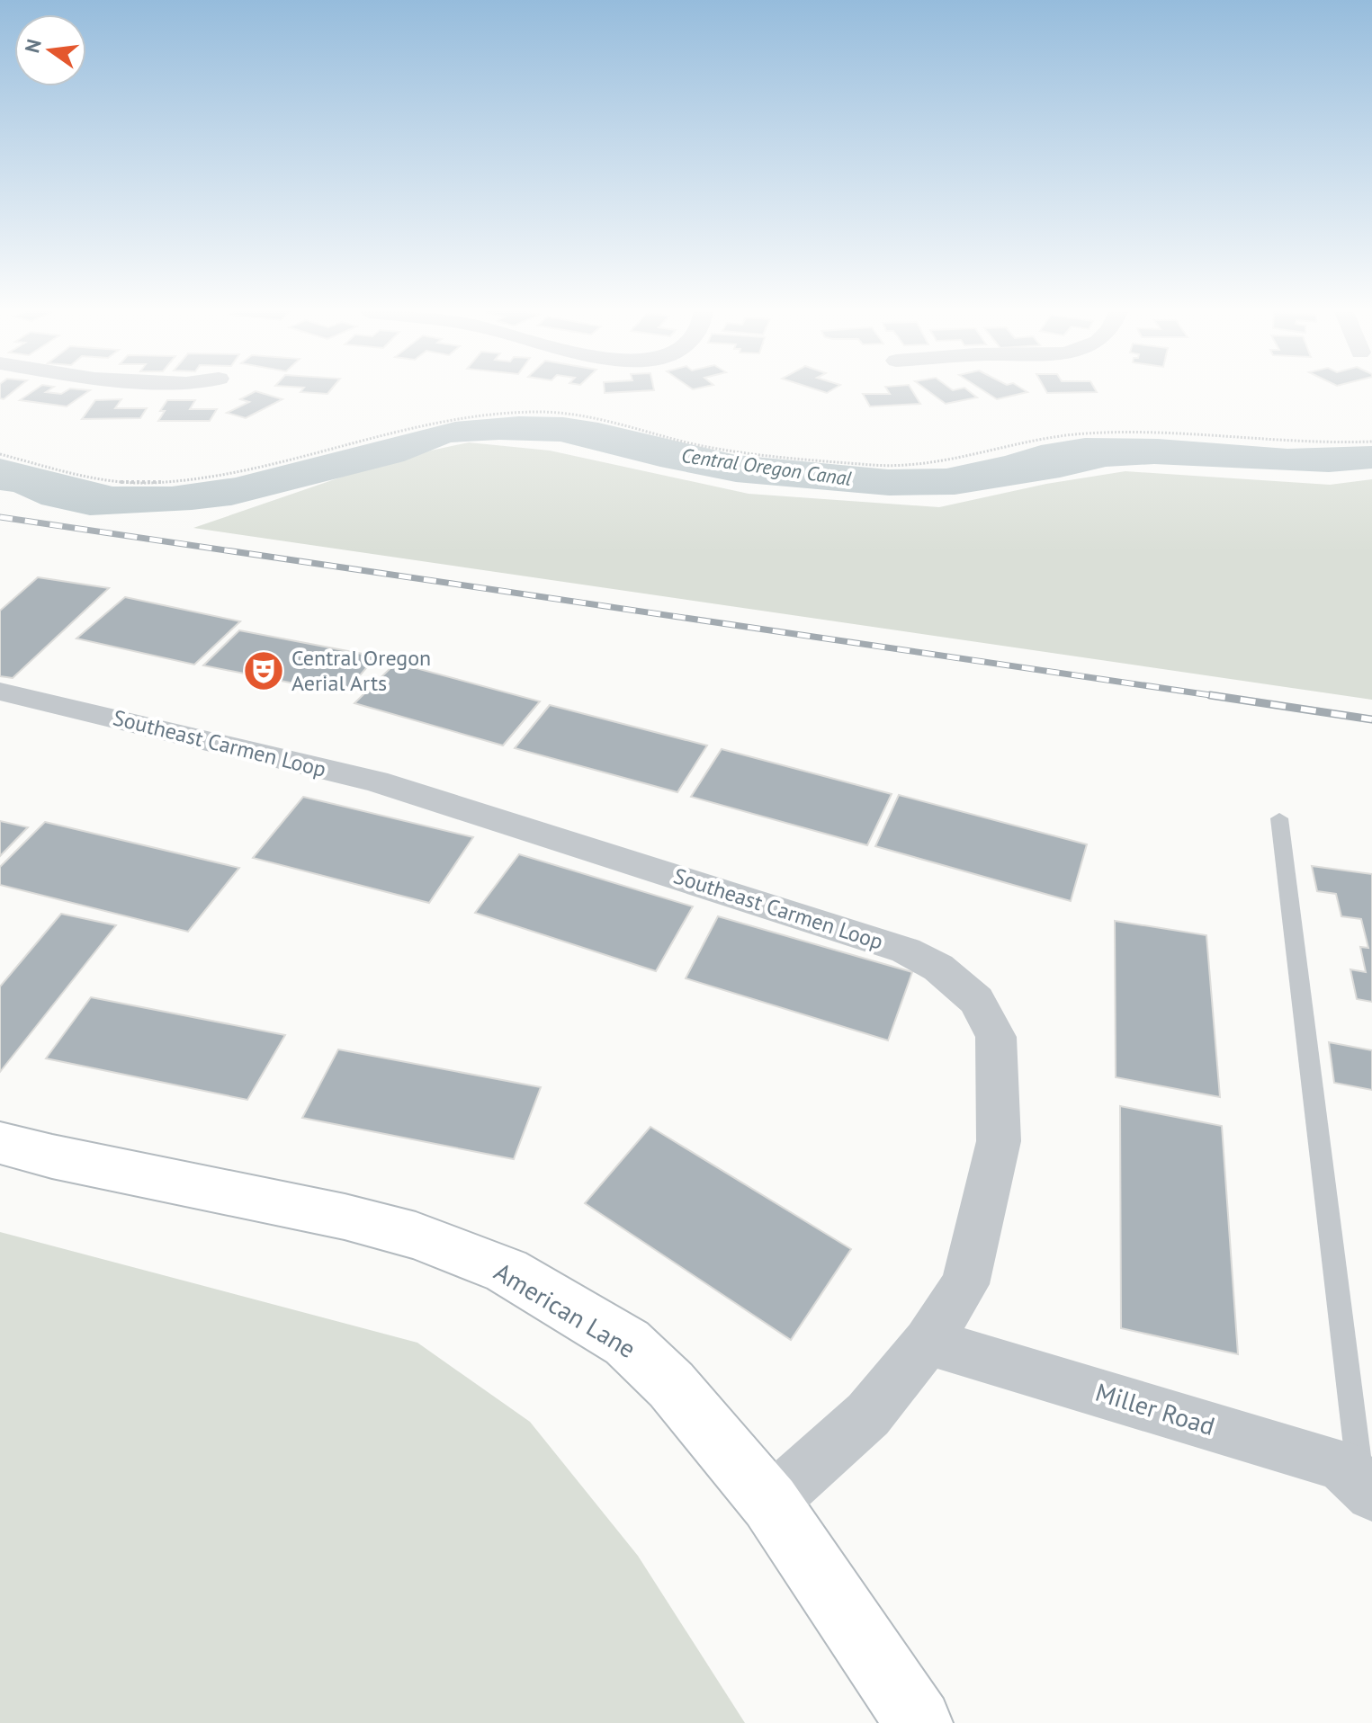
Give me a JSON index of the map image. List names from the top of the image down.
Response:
{
  "streets": {
    "street": ["Southeast Carmen Loop", "American Lane", "Miller Road"]
  },
  "crossings": [
    ["Southeast Carmen Loop", "American Lane"],
    ["Southeast Carmen Loop", "Miller Road"]
  ],
  "water": ["Central Oregon Canal"],
  "places": {
    "theatre": ["Central Oregon Aerial Arts"]
  },
  "north": "left"
}
